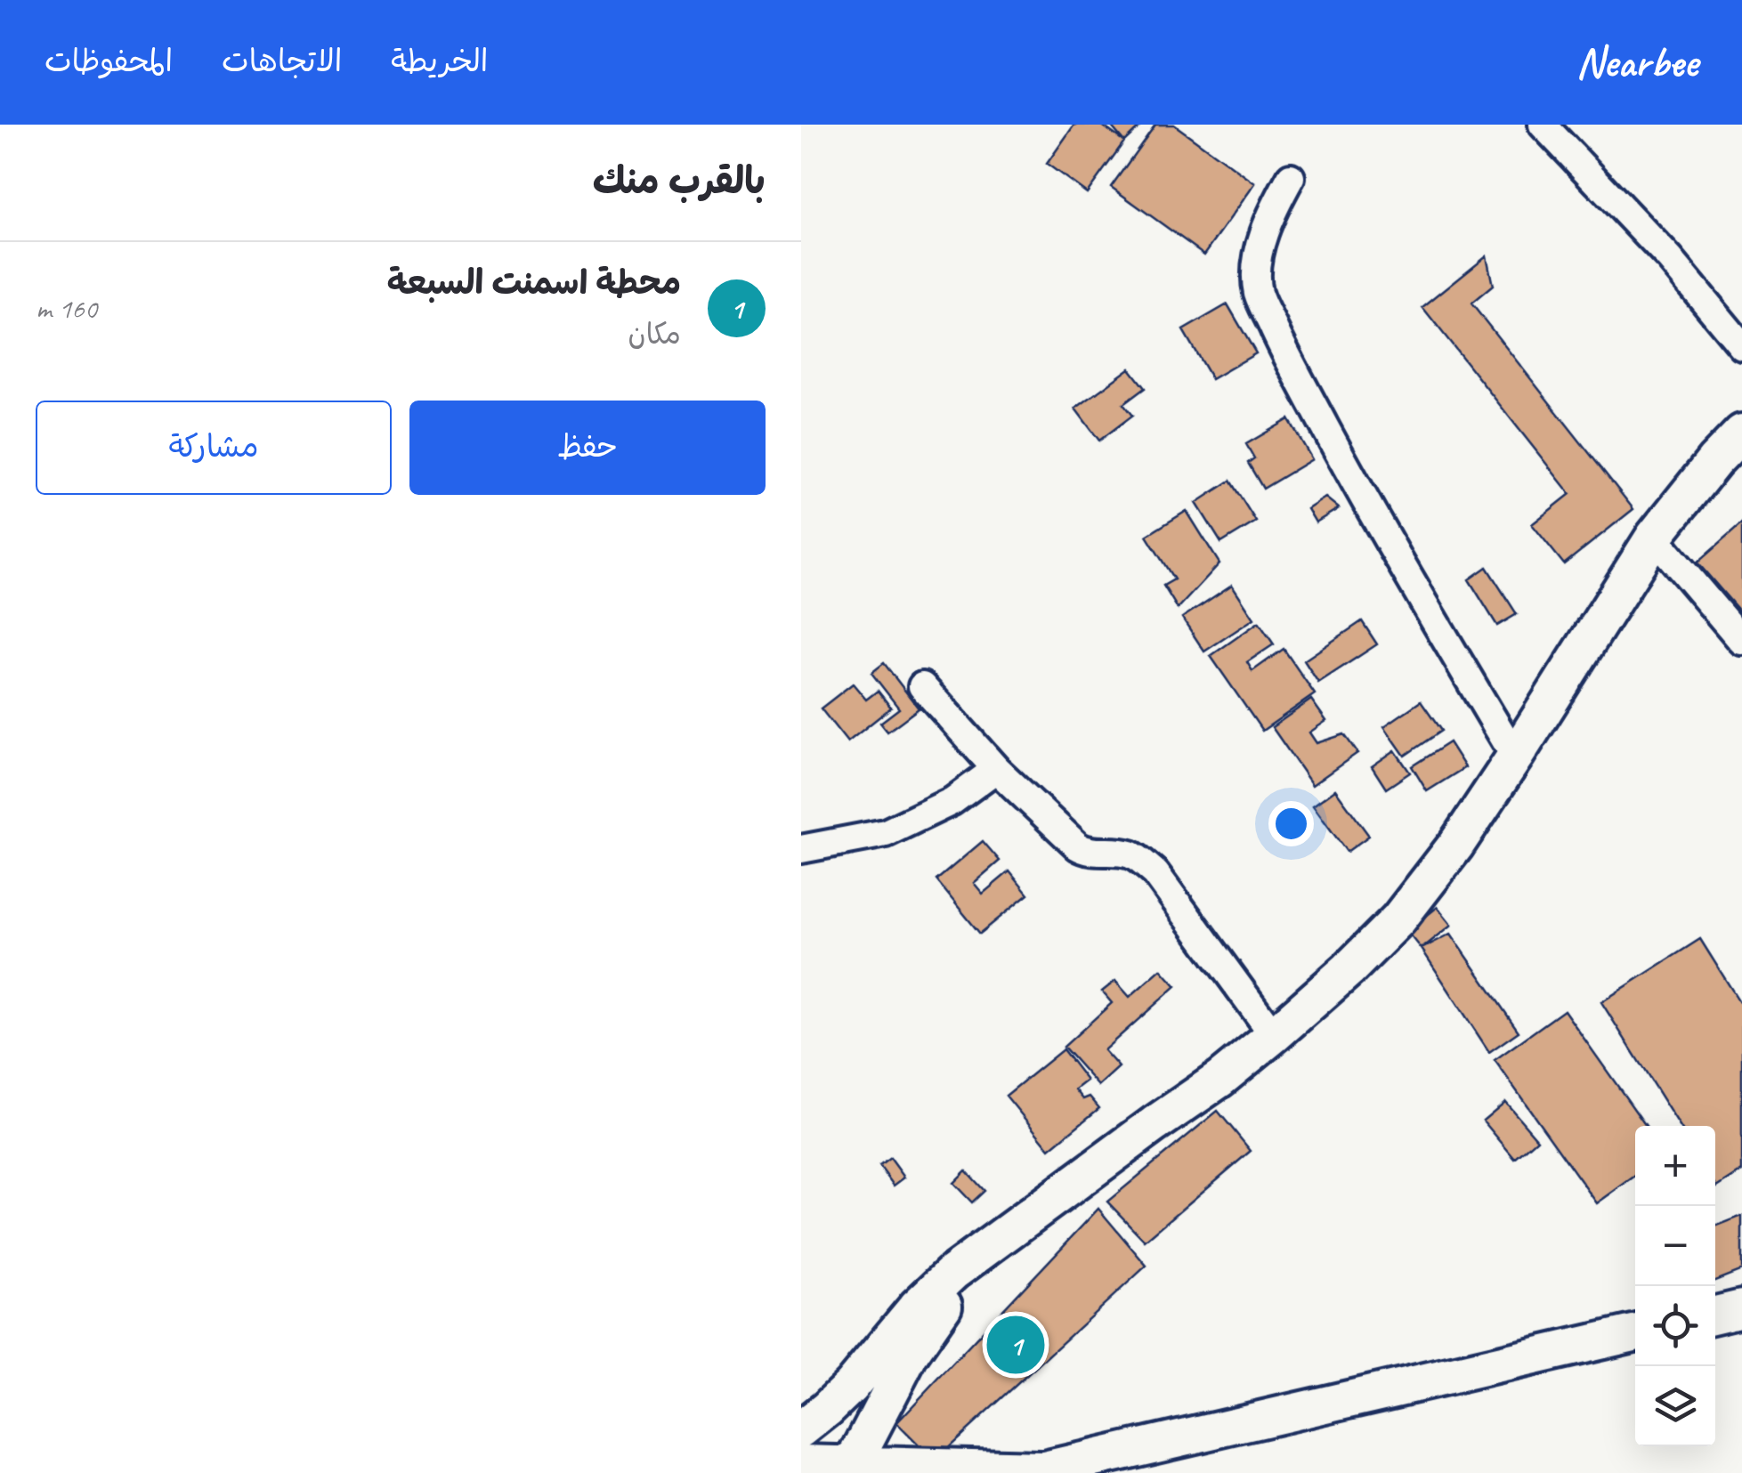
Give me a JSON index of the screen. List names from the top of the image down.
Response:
{
  "page": {
    "header": "Nearbee",
    "nav": ["الخريطة", "الاتجاهات", "المحفوظات"],
    "heading": "بالقرب منك",
    "list": [
      {
        "mark": "1",
        "name": "محطة اسمنت السبعة",
        "note": "مكان",
        "value": "160 m"
      }
    ],
    "buttons": ["حفظ", "مشاركة"],
    "map_buttons": ["+", "−"],
    "pins": "1"
  }
}
